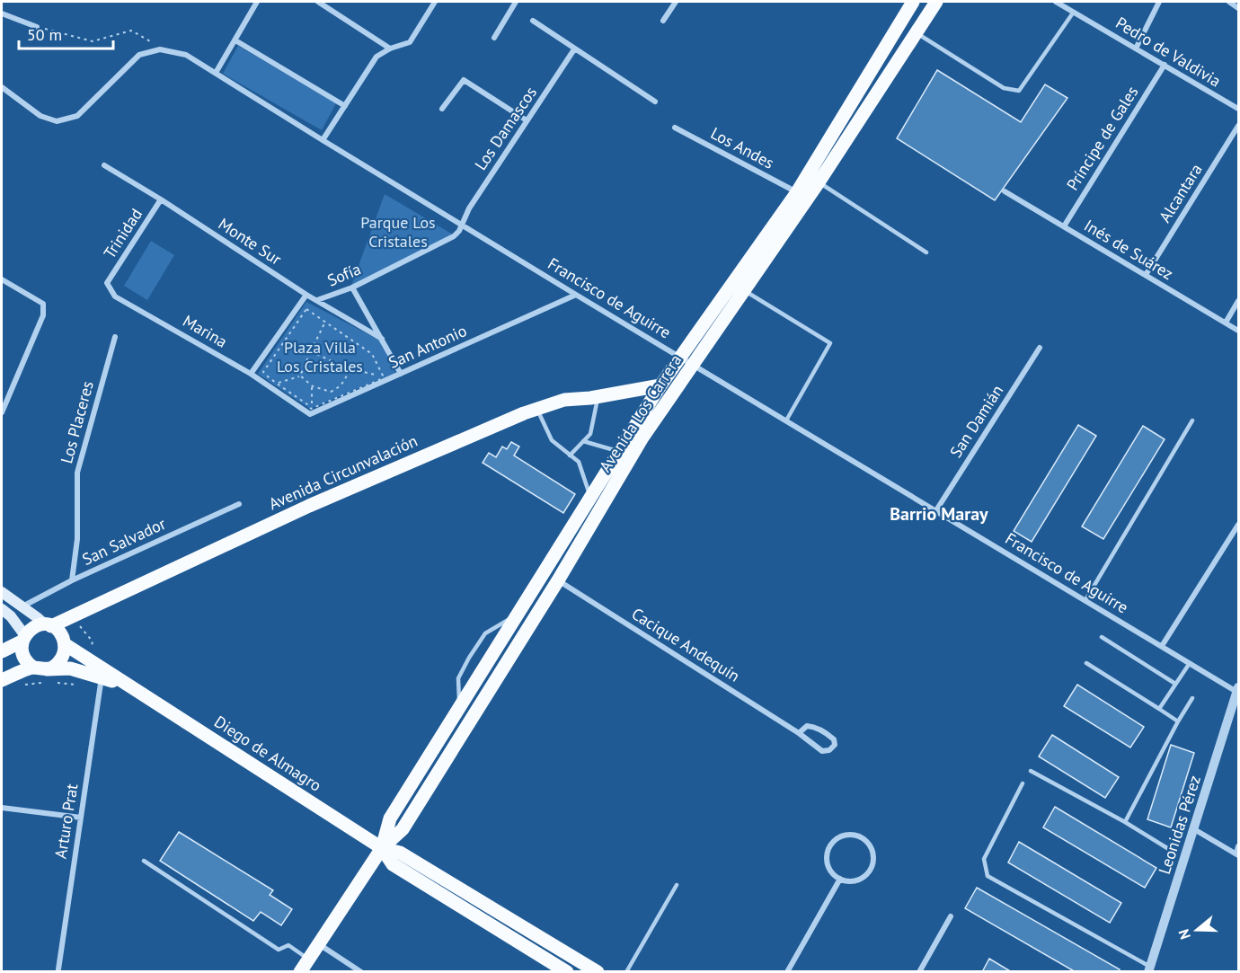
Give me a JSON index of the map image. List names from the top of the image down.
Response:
{
  "streets": {
    "main road": ["Avenida Los Carrera", "Avenida Circunvalación", "Diego de Almagro"],
    "street": [
      "Pedro de Valdivia",
      "Los Damascos",
      "Príncipe de Gales",
      "Los Andes",
      "Alcantara",
      "Trinidad",
      "Monte Sur",
      "Inés de Suárez",
      "Sofía",
      "Francisco de Aguirre",
      "Marina",
      "San Antonio",
      "San Damián",
      "Los Placeres",
      "San Salvador",
      "Cacique Andequín",
      "Arturo Prat",
      "Leonidas Pérez"
    ]
  },
  "crossings": [
    ["Pedro de Valdivia", "Príncipe de Gales"],
    ["Los Damascos", "Sofía"],
    ["Los Damascos", "Francisco de Aguirre"],
    ["Príncipe de Gales", "Inés de Suárez"],
    ["Los Andes", "Avenida Los Carrera"],
    ["Alcantara", "Inés de Suárez"],
    ["Trinidad", "Monte Sur"],
    ["Trinidad", "Marina"],
    ["Monte Sur", "Sofía"],
    ["Sofía", "Francisco de Aguirre"],
    ["Francisco de Aguirre", "San Antonio"],
    ["Francisco de Aguirre", "Avenida Los Carrera"],
    ["Francisco de Aguirre", "San Damián"],
    ["Francisco de Aguirre", "Leonidas Pérez"],
    ["Marina", "San Antonio"],
    ["Avenida Los Carrera", "Avenida Circunvalación"],
    ["Avenida Los Carrera", "Cacique Andequín"],
    ["Avenida Los Carrera", "Diego de Almagro"],
    ["Los Placeres", "San Salvador"],
    ["Avenida Circunvalación", "Diego de Almagro"],
    ["Diego de Almagro", "Arturo Prat"]
  ],
  "districts": ["Barrio Maray"],
  "parks": ["Parque Los Cristales", "Plaza Villa Los Cristales"],
  "scale_bar": "50 m",
  "north": "left"
}
